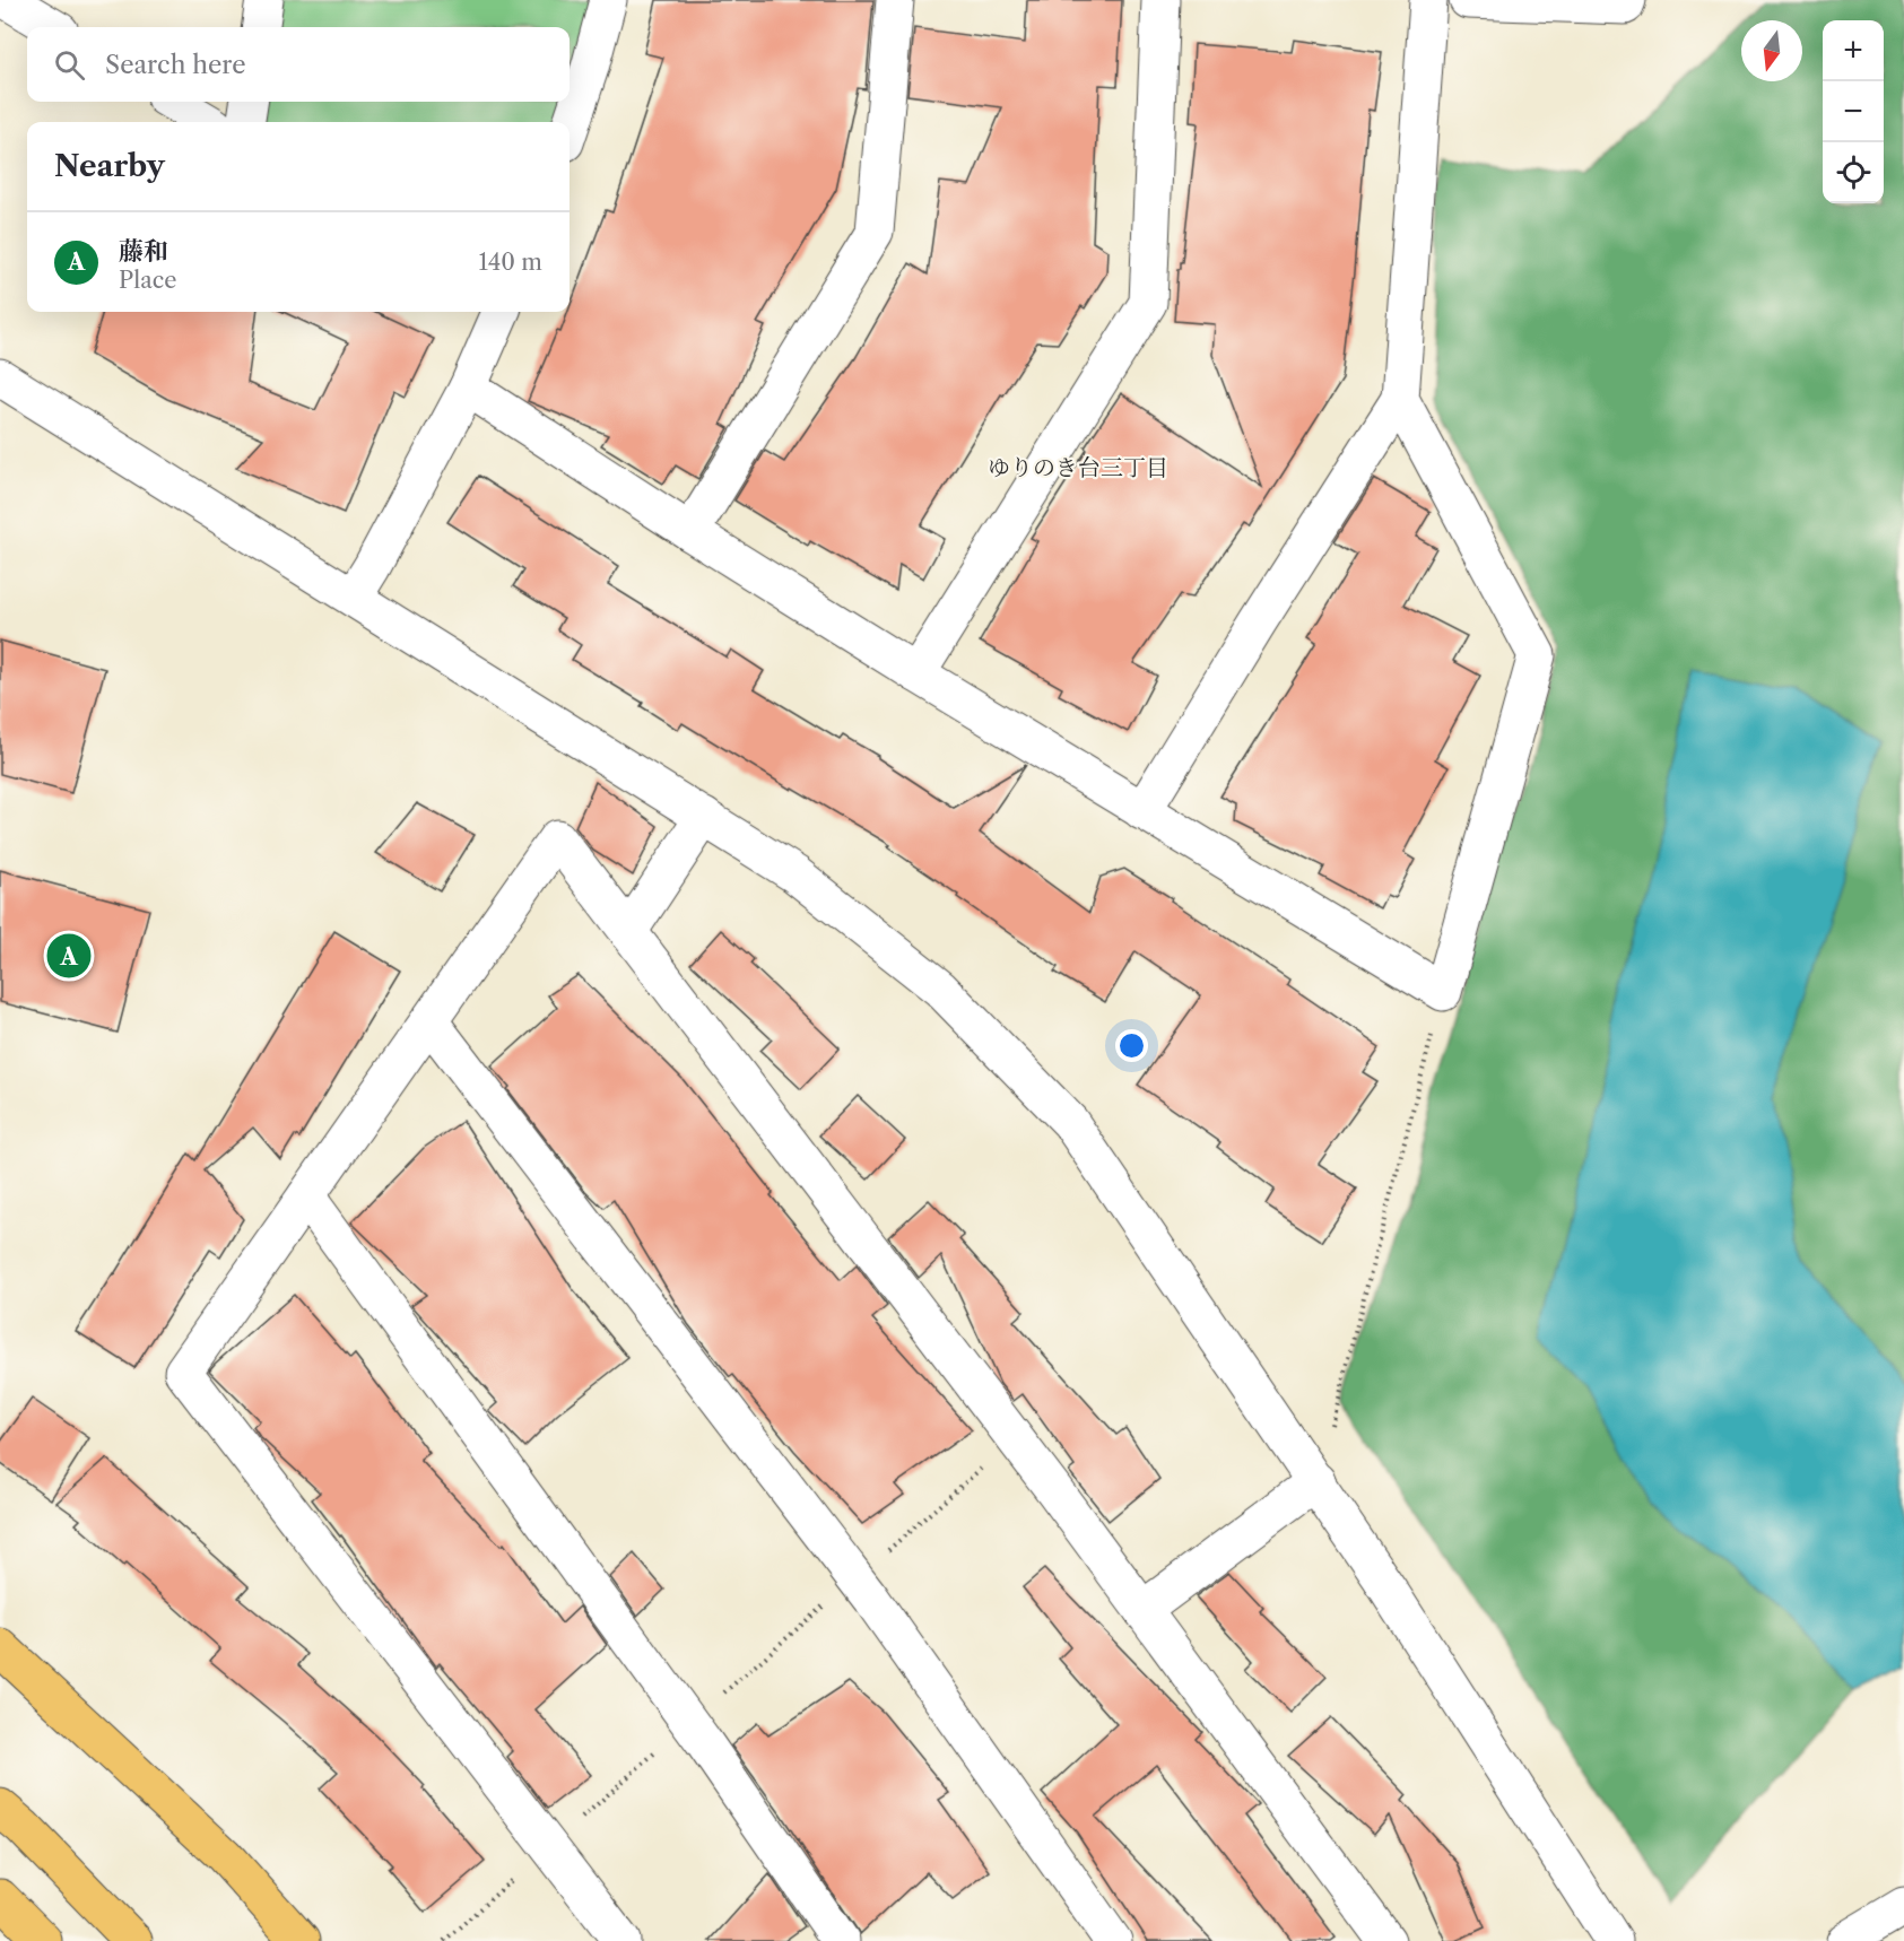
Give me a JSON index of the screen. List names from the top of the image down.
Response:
{
  "districts": ["ゆりのき台三丁目"],
  "north": "bottom",
  "page": {
    "map_buttons": ["+", "−"],
    "search": "Search here",
    "heading": "Nearby",
    "list": [
      {
        "mark": "A",
        "name": "藤和",
        "note": "Place",
        "value": "140 m"
      }
    ],
    "pins": "A"
  }
}
